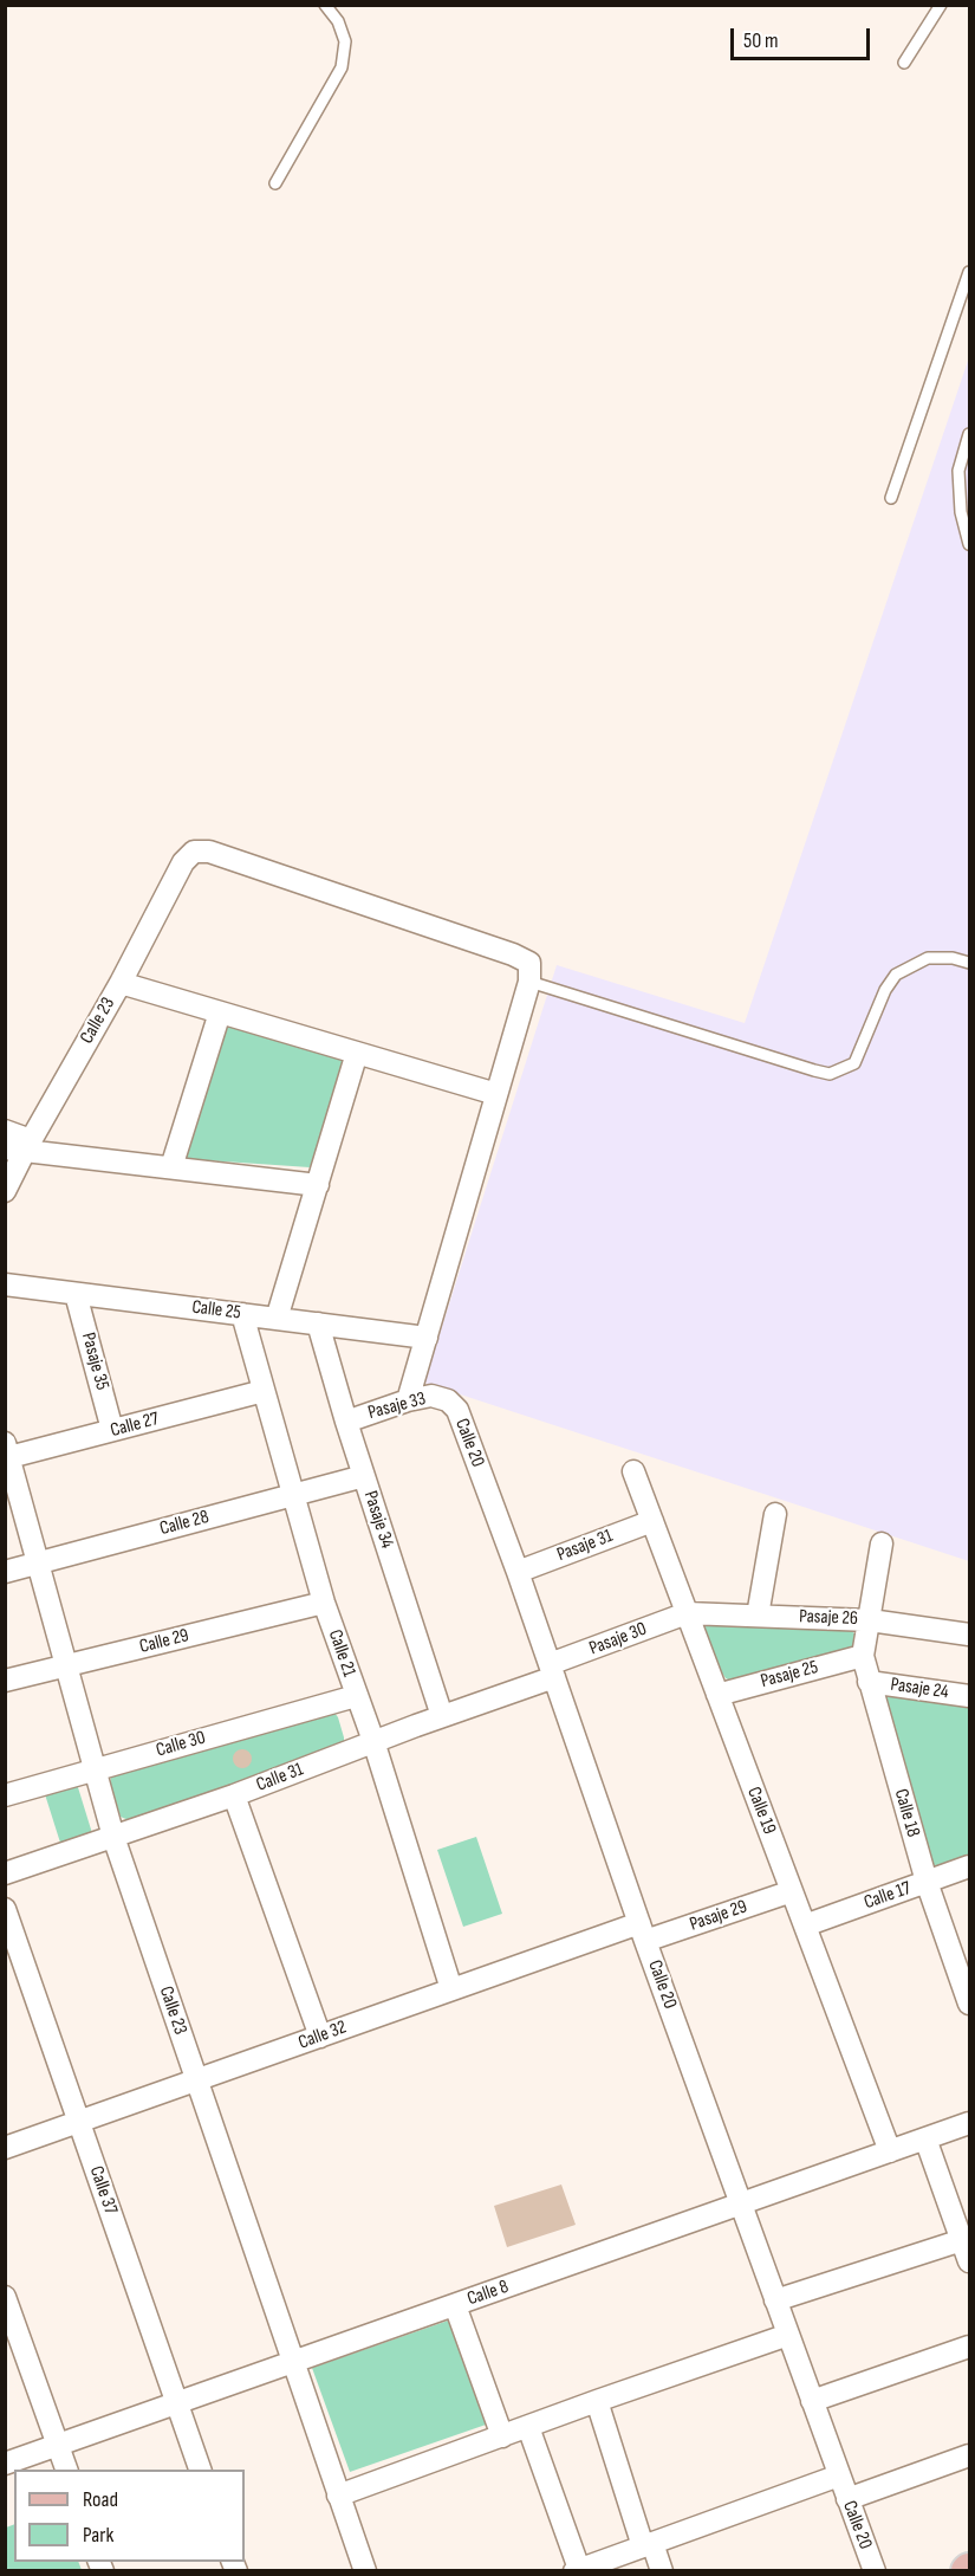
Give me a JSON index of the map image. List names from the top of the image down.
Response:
{
  "streets": {
    "street": [
      "Calle 23",
      "Calle 25",
      "Pasaje 35",
      "Pasaje 33",
      "Calle 27",
      "Calle 20",
      "Pasaje 34",
      "Calle 28",
      "Pasaje 31",
      "Pasaje 26",
      "Pasaje 30",
      "Calle 29",
      "Calle 21",
      "Pasaje 25",
      "Pasaje 24",
      "Calle 30",
      "Calle 31",
      "Calle 19",
      "Calle 18",
      "Calle 17",
      "Pasaje 29",
      "Calle 32",
      "Calle 37",
      "Calle 8"
    ]
  },
  "crossings": [
    ["Calle 23", "Calle 27"],
    ["Calle 23", "Calle 28"],
    ["Calle 23", "Calle 29"],
    ["Calle 23", "Calle 30"],
    ["Calle 23", "Calle 31"],
    ["Calle 23", "Calle 32"],
    ["Calle 23", "Calle 8"],
    ["Calle 25", "Pasaje 35"],
    ["Calle 25", "Pasaje 34"],
    ["Calle 25", "Calle 21"],
    ["Pasaje 35", "Calle 27"],
    ["Pasaje 33", "Calle 20"],
    ["Pasaje 33", "Pasaje 34"],
    ["Calle 27", "Calle 21"],
    ["Calle 20", "Pasaje 31"],
    ["Calle 20", "Pasaje 30"],
    ["Calle 20", "Calle 31"],
    ["Calle 20", "Pasaje 29"],
    ["Calle 20", "Calle 32"],
    ["Calle 20", "Calle 8"],
    ["Pasaje 34", "Calle 28"],
    ["Pasaje 34", "Calle 31"],
    ["Calle 28", "Calle 21"],
    ["Pasaje 31", "Calle 19"],
    ["Pasaje 26", "Pasaje 30"],
    ["Pasaje 26", "Calle 19"],
    ["Pasaje 26", "Calle 18"],
    ["Pasaje 30", "Calle 31"],
    ["Pasaje 30", "Calle 19"],
    ["Calle 29", "Calle 21"],
    ["Calle 21", "Calle 30"],
    ["Calle 21", "Calle 31"],
    ["Calle 21", "Calle 32"],
    ["Pasaje 25", "Calle 19"],
    ["Pasaje 25", "Calle 18"],
    ["Pasaje 24", "Calle 18"],
    ["Calle 19", "Calle 17"],
    ["Calle 19", "Pasaje 29"],
    ["Calle 19", "Calle 8"],
    ["Calle 18", "Calle 17"],
    ["Pasaje 29", "Calle 32"],
    ["Calle 32", "Calle 37"],
    ["Calle 37", "Calle 8"]
  ],
  "legend": ["Road", "Park"],
  "scale_bar": "50 m"
}
